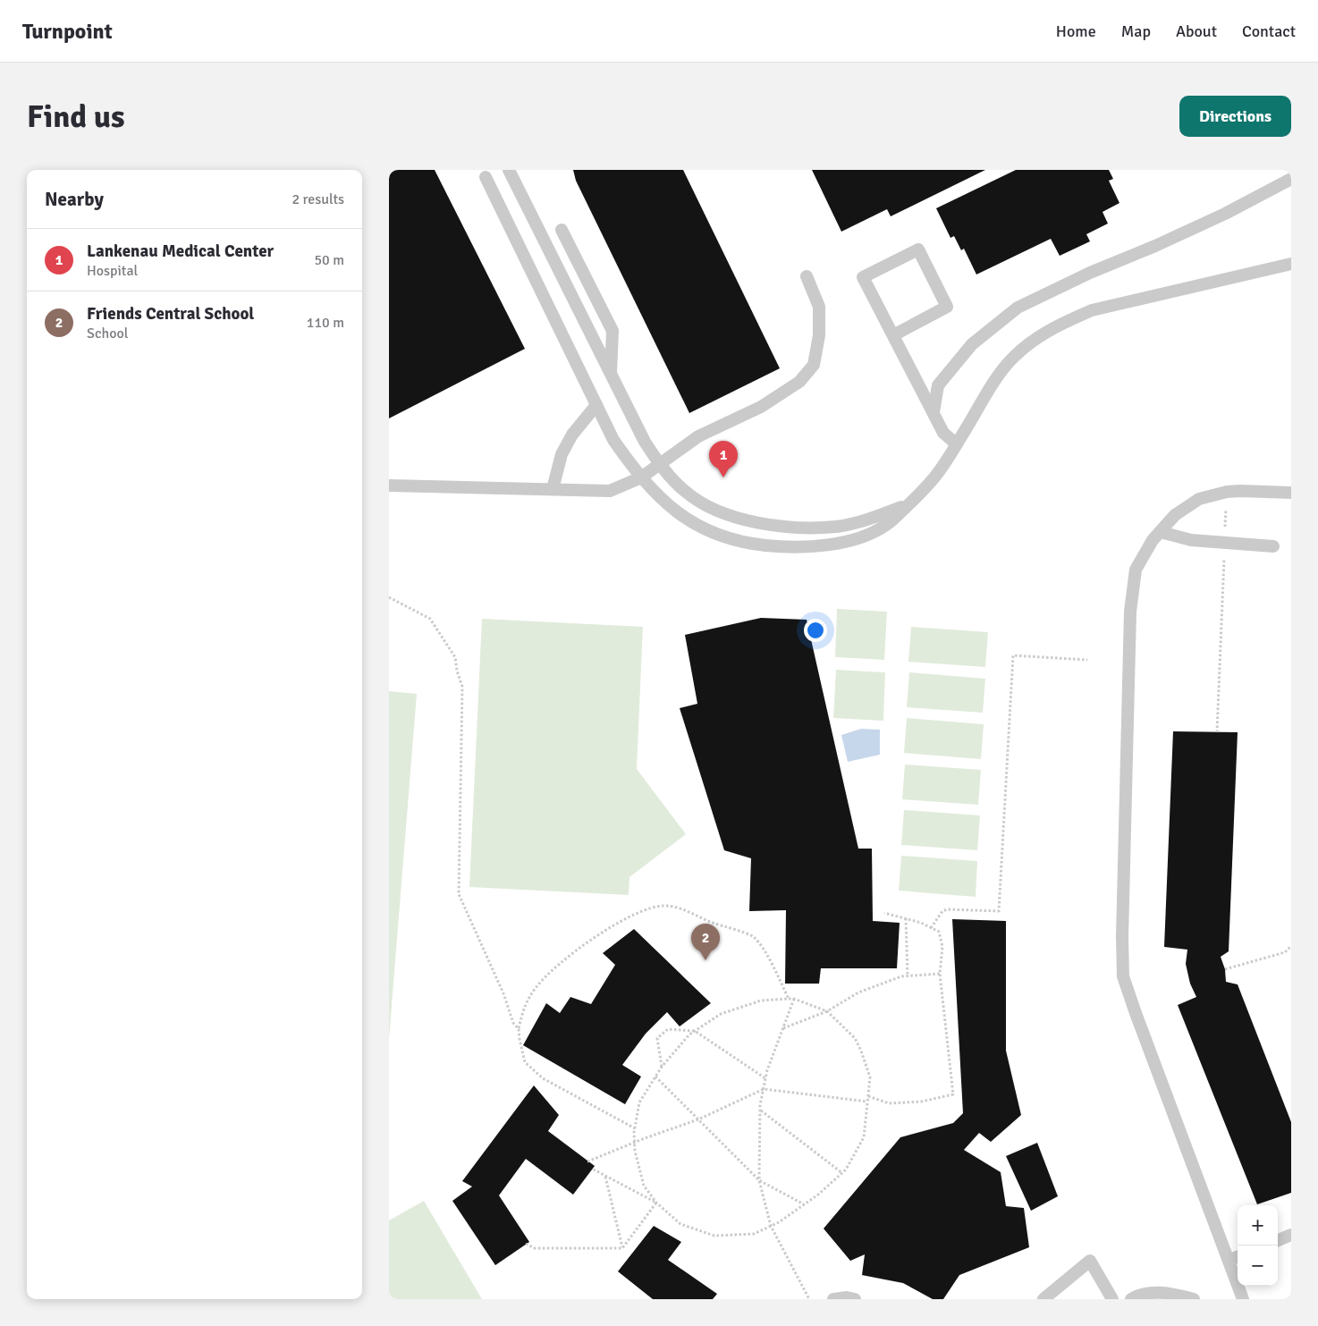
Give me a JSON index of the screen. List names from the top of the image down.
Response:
{
  "page": {
    "header": "Turnpoint",
    "nav": [
      "Home",
      "Map",
      "About",
      "Contact"
    ],
    "buttons": "Directions",
    "title": "Find us",
    "heading": ["Nearby", "2 results"],
    "list": [
      {
        "mark": "1",
        "name": "Lankenau Medical Center",
        "note": "Hospital",
        "value": "50 m"
      },
      {
        "mark": "2",
        "name": "Friends Central School",
        "note": "School",
        "value": "110 m"
      }
    ],
    "pins": ["1", "2"],
    "map_buttons": ["+", "−"]
  }
}
